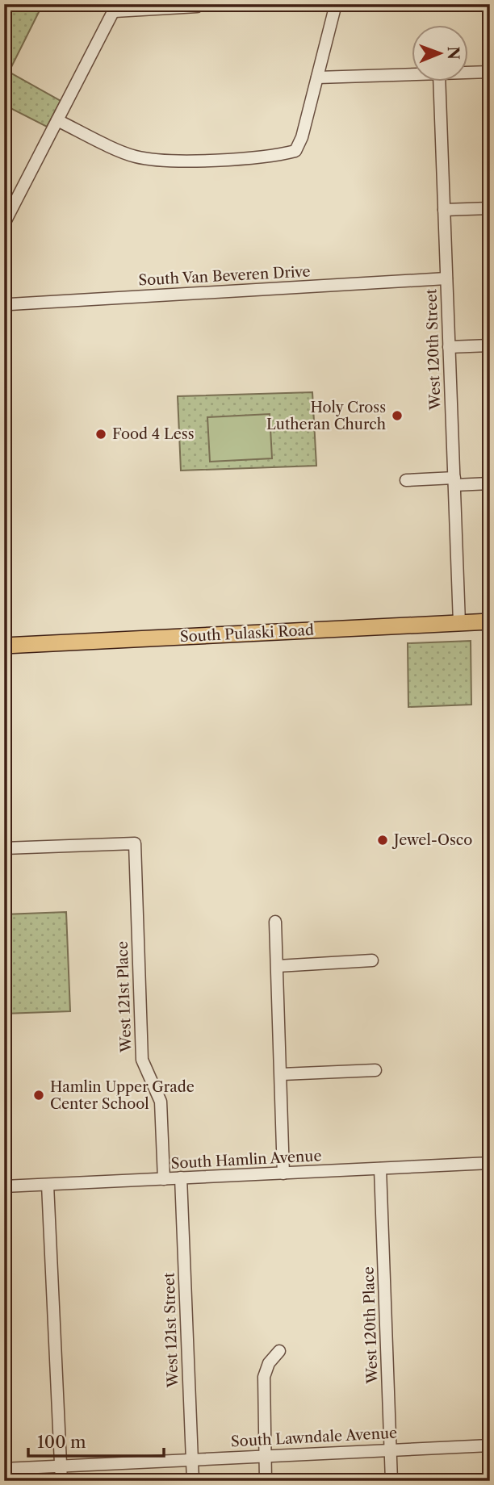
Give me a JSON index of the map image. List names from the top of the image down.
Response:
{
  "streets": {
    "main road": ["South Pulaski Road"],
    "street": [
      "South Van Beveren Drive",
      "West 120th Street",
      "West 121st Place",
      "South Hamlin Avenue",
      "West 120th Place",
      "West 121st Street",
      "South Lawndale Avenue"
    ]
  },
  "crossings": [
    ["South Van Beveren Drive", "West 120th Street"],
    ["West 120th Street", "South Pulaski Road"],
    ["West 121st Place", "South Hamlin Avenue"],
    ["South Hamlin Avenue", "West 120th Place"],
    ["South Hamlin Avenue", "West 121st Street"],
    ["West 120th Place", "South Lawndale Avenue"],
    ["West 121st Street", "South Lawndale Avenue"]
  ],
  "places": [
    "Holy Cross Lutheran Church",
    "Food 4 Less",
    "Jewel-Osco",
    "Hamlin Upper Grade Center School"
  ],
  "scale_bar": "100 m",
  "north": "right"
}
